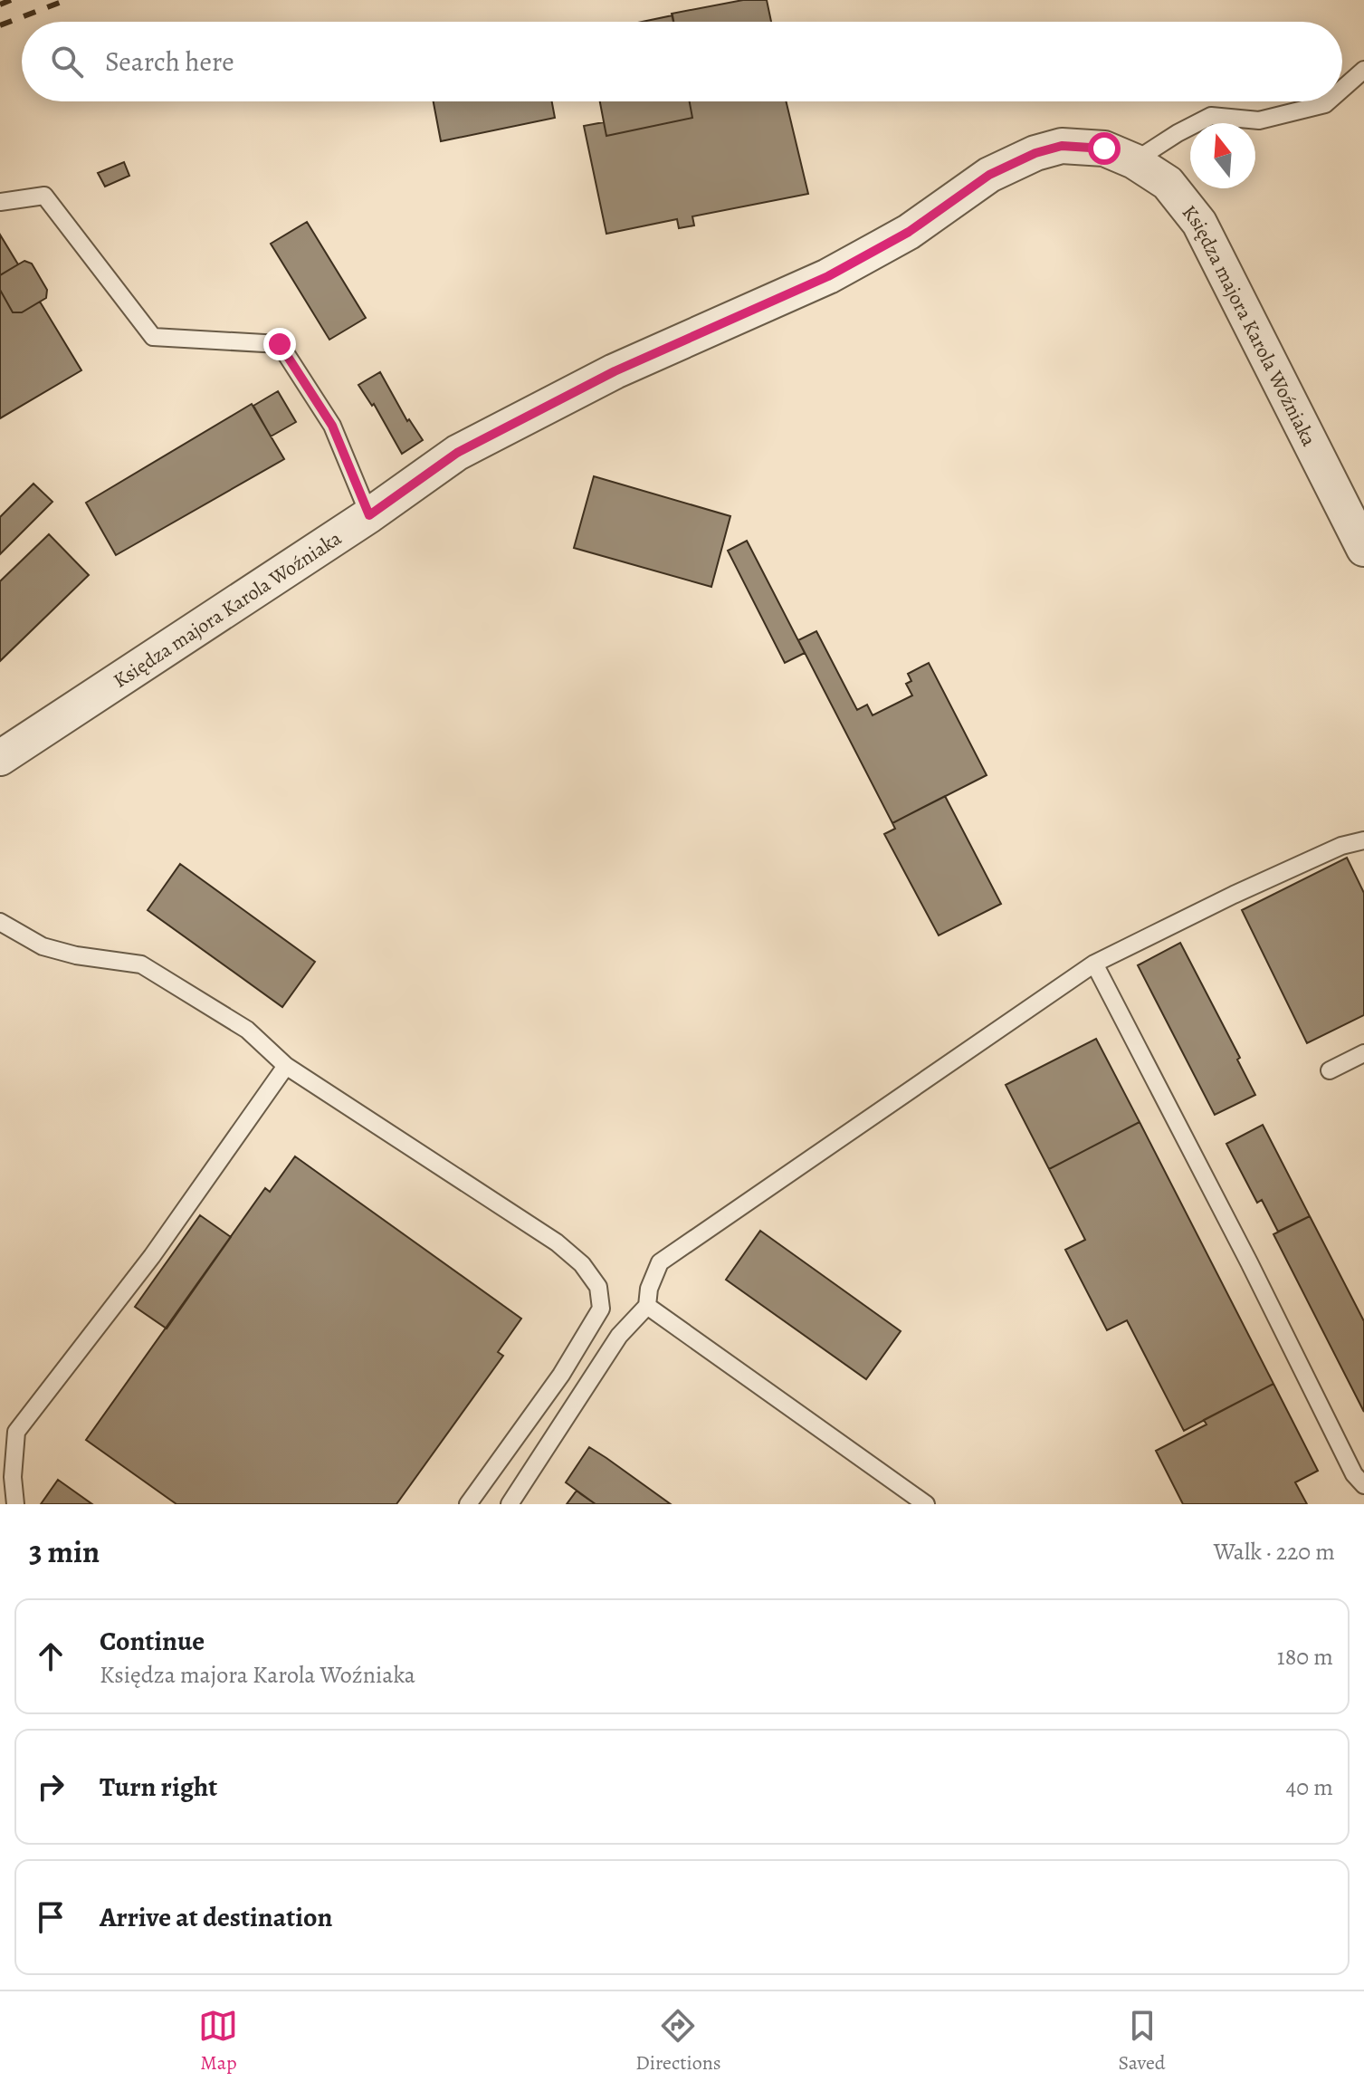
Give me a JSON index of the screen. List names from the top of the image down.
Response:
{
  "streets": {
    "street": ["Księdza majora Karola Woźniaka"]
  },
  "north": "top",
  "page": {
    "search": "Search here",
    "heading": ["3 min", "Walk · 220 m"],
    "list": [
      ["Continue", "Księdza majora Karola Woźniaka", "180 m"],
      ["Turn right", "40 m"],
      "Arrive at destination"
    ],
    "nav": ["Map", "Directions", "Saved"]
  }
}
